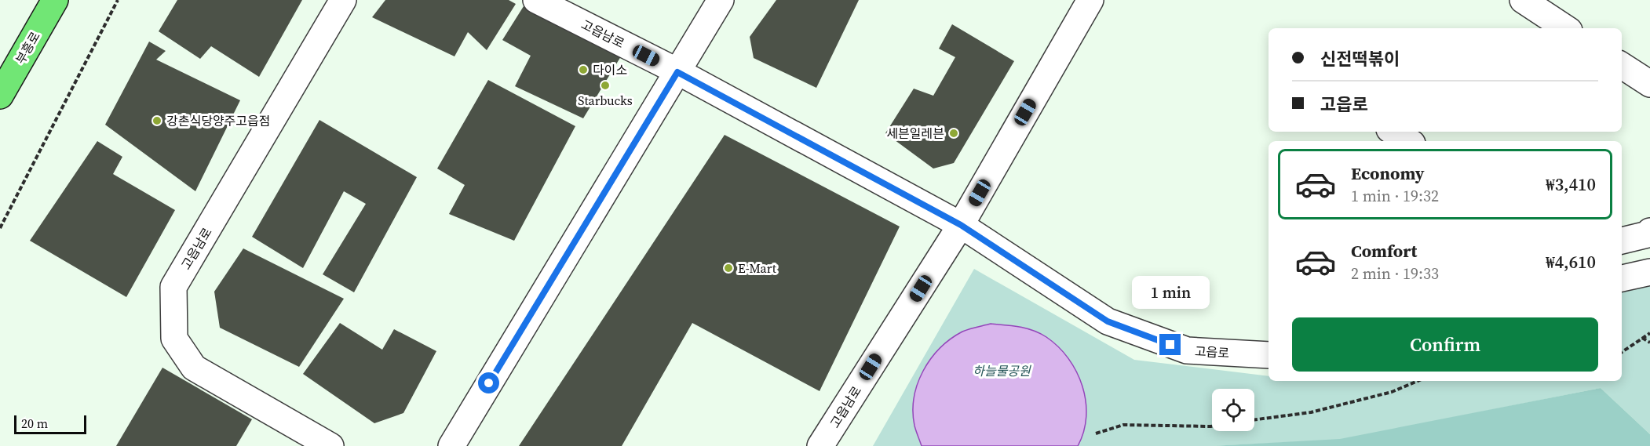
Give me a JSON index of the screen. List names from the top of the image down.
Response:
{
  "streets": {
    "main road": ["부흥로"],
    "street": ["고읍남로", "고읍로"]
  },
  "crossings": [
    ["고읍남로", "고읍로"]
  ],
  "parks": ["하늘물공원"],
  "places": [
    "다이소",
    "Starbucks",
    "강촌식당양주고읍점",
    "세븐일레븐",
    "E-Mart"
  ],
  "scale_bar": "20 m",
  "page": {
    "banner": ["신전떡볶이", "고읍로"],
    "list": [
      {
        "name": "Economy",
        "note": "1 min · 19:32",
        "value": "₩3,410"
      },
      {
        "name": "Comfort",
        "note": "2 min · 19:33",
        "value": "₩4,610"
      }
    ],
    "bubble": "1 min",
    "buttons": "Confirm",
    "scale": "20 m"
  }
}
